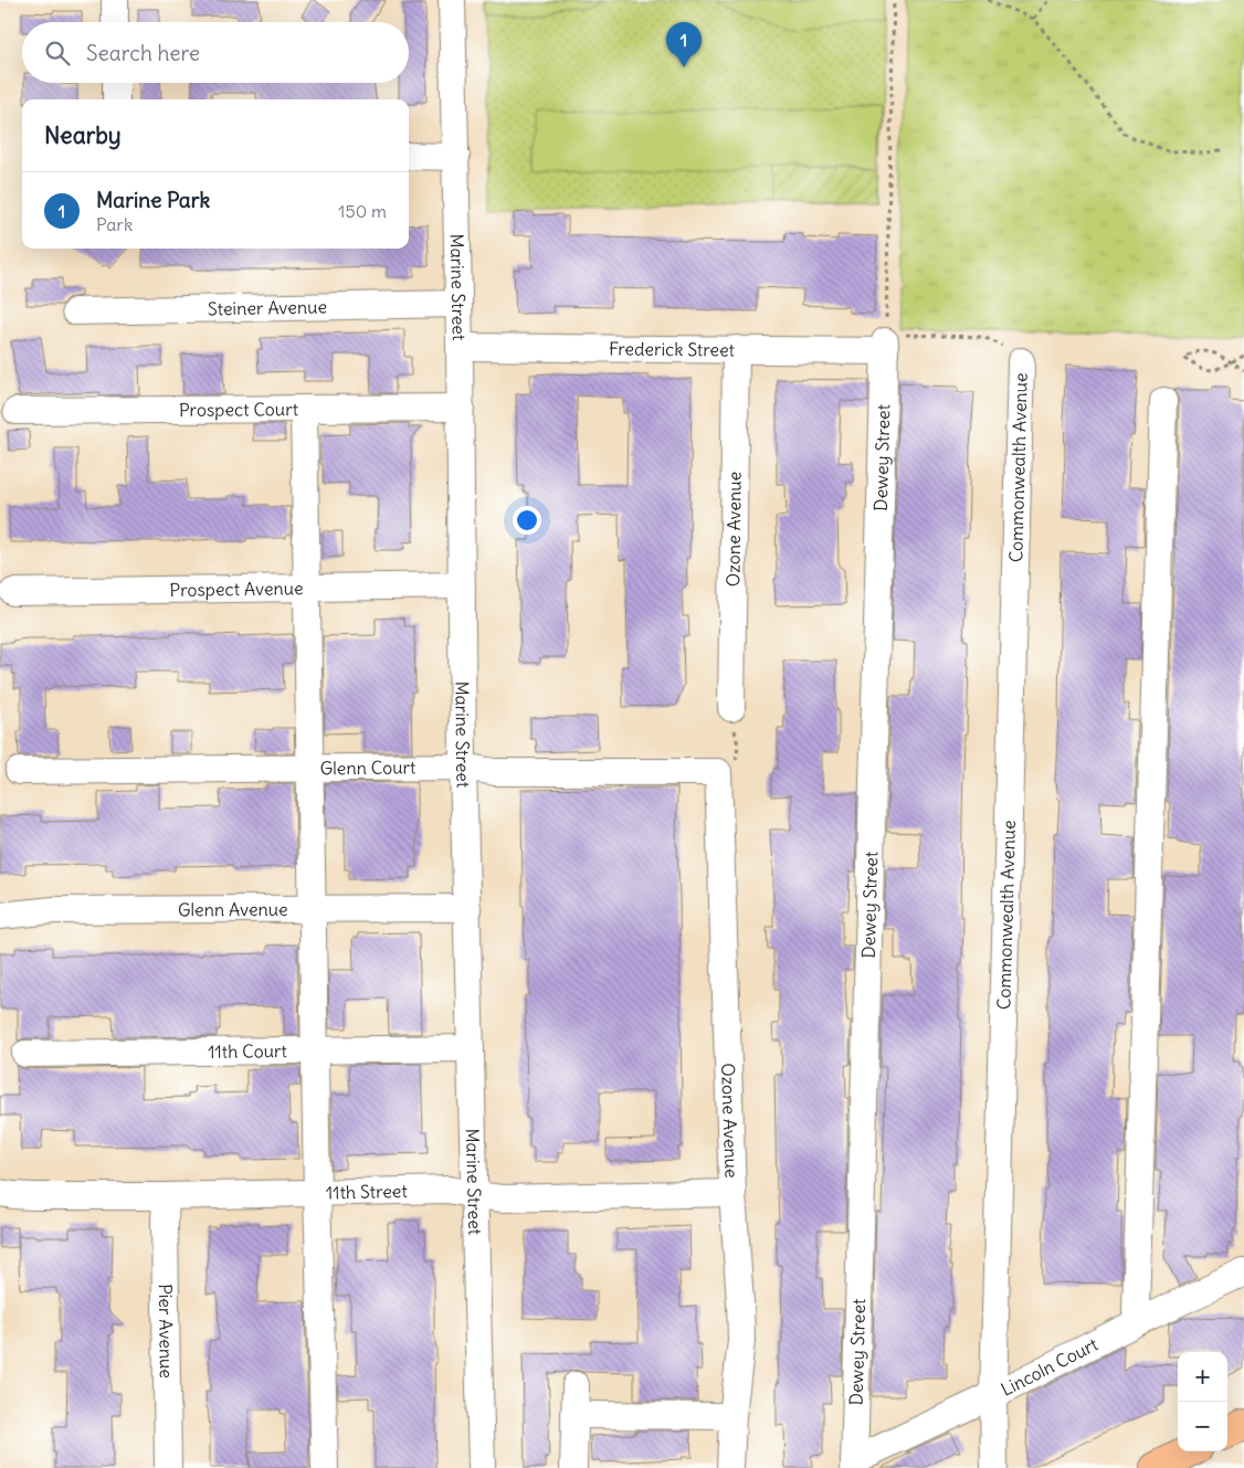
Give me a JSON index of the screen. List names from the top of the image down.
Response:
{
  "streets": {
    "street": [
      "Marine Street",
      "Steiner Avenue",
      "Frederick Street",
      "Prospect Court",
      "Dewey Street",
      "Commonwealth Avenue",
      "Ozone Avenue",
      "Prospect Avenue",
      "Glenn Court",
      "Glenn Avenue",
      "11th Court",
      "11th Street",
      "Pier Avenue",
      "Lincoln Court"
    ]
  },
  "crossings": [
    ["Marine Street", "Steiner Avenue"],
    ["Marine Street", "Frederick Street"],
    ["Marine Street", "Prospect Court"],
    ["Marine Street", "Prospect Avenue"],
    ["Marine Street", "Glenn Court"],
    ["Marine Street", "Glenn Avenue"],
    ["Marine Street", "11th Court"],
    ["Marine Street", "11th Street"],
    ["Frederick Street", "Dewey Street"],
    ["Frederick Street", "Ozone Avenue"],
    ["Dewey Street", "Lincoln Court"],
    ["Commonwealth Avenue", "Lincoln Court"],
    ["Ozone Avenue", "Glenn Court"],
    ["Ozone Avenue", "11th Street"],
    ["11th Street", "Pier Avenue"]
  ],
  "page": {
    "pins": "1",
    "search": "Search here",
    "heading": "Nearby",
    "list": [
      {
        "mark": "1",
        "name": "Marine Park",
        "note": "Park",
        "value": "150 m"
      }
    ],
    "map_buttons": ["+", "−"]
  }
}
